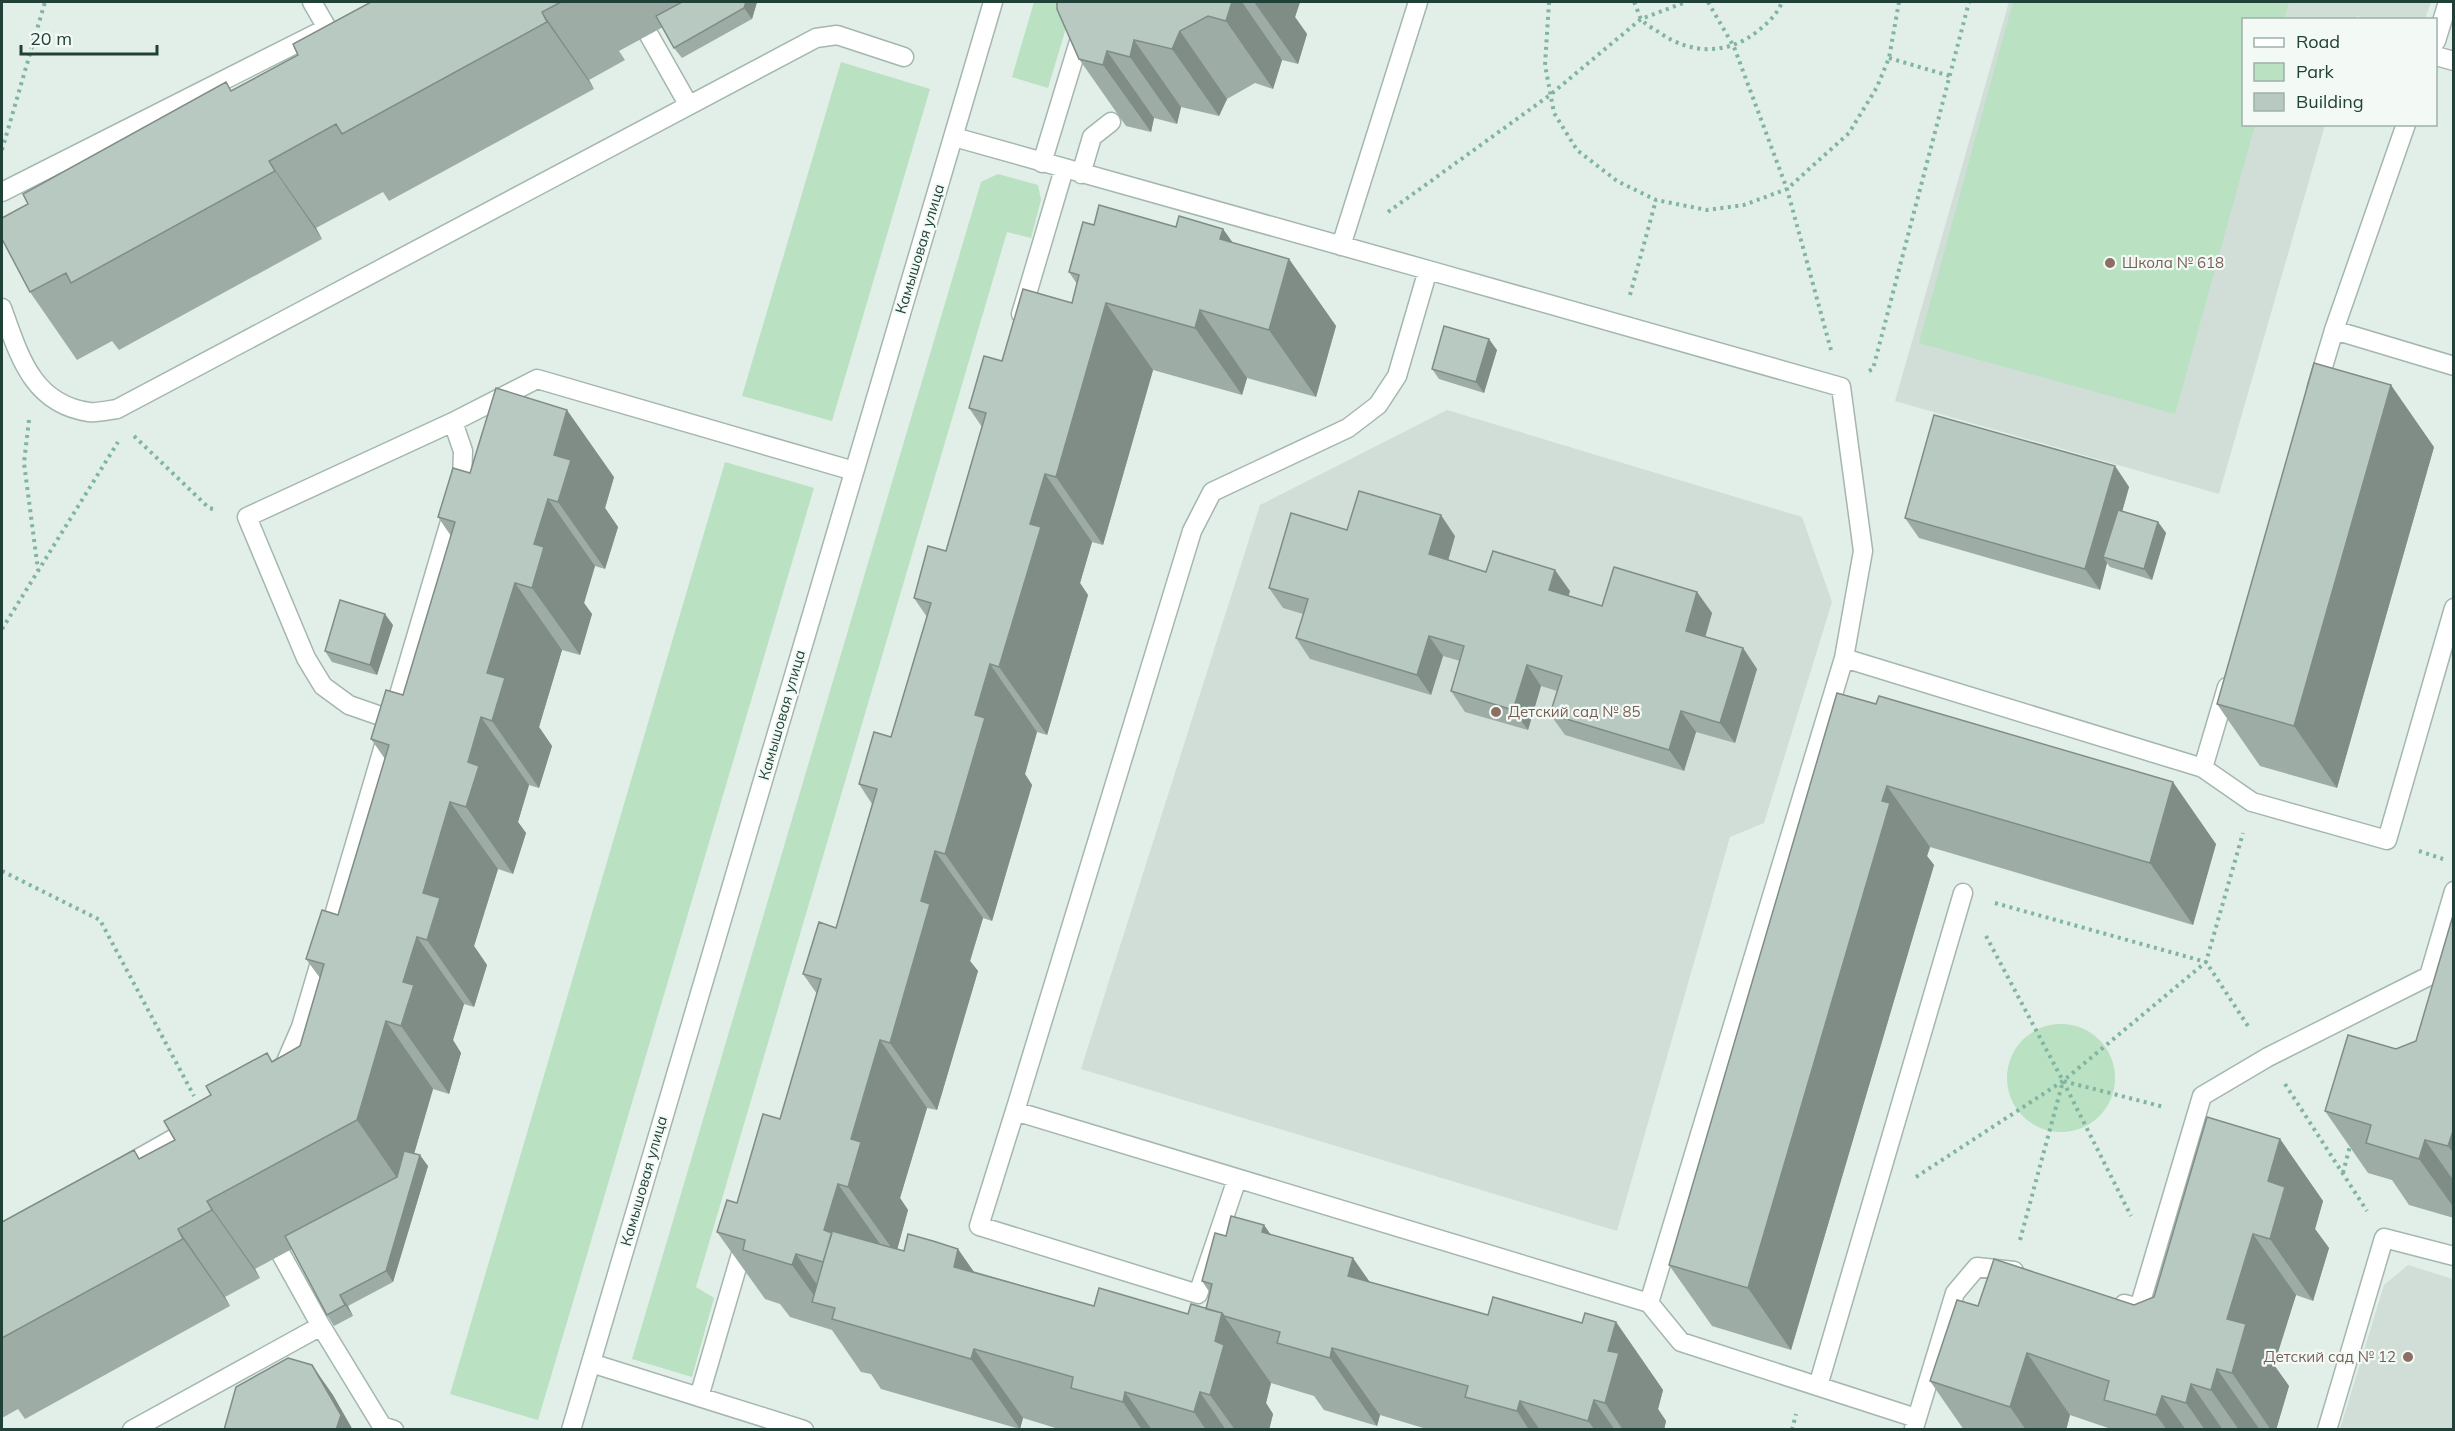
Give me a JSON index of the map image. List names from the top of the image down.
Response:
{
  "streets": {
    "street": ["Камышовая улица"]
  },
  "places": ["Школа № 618", "Детский сад № 85", "Детский сад № 12"],
  "legend": ["Road", "Park", "Building"],
  "scale_bar": "20 m"
}
